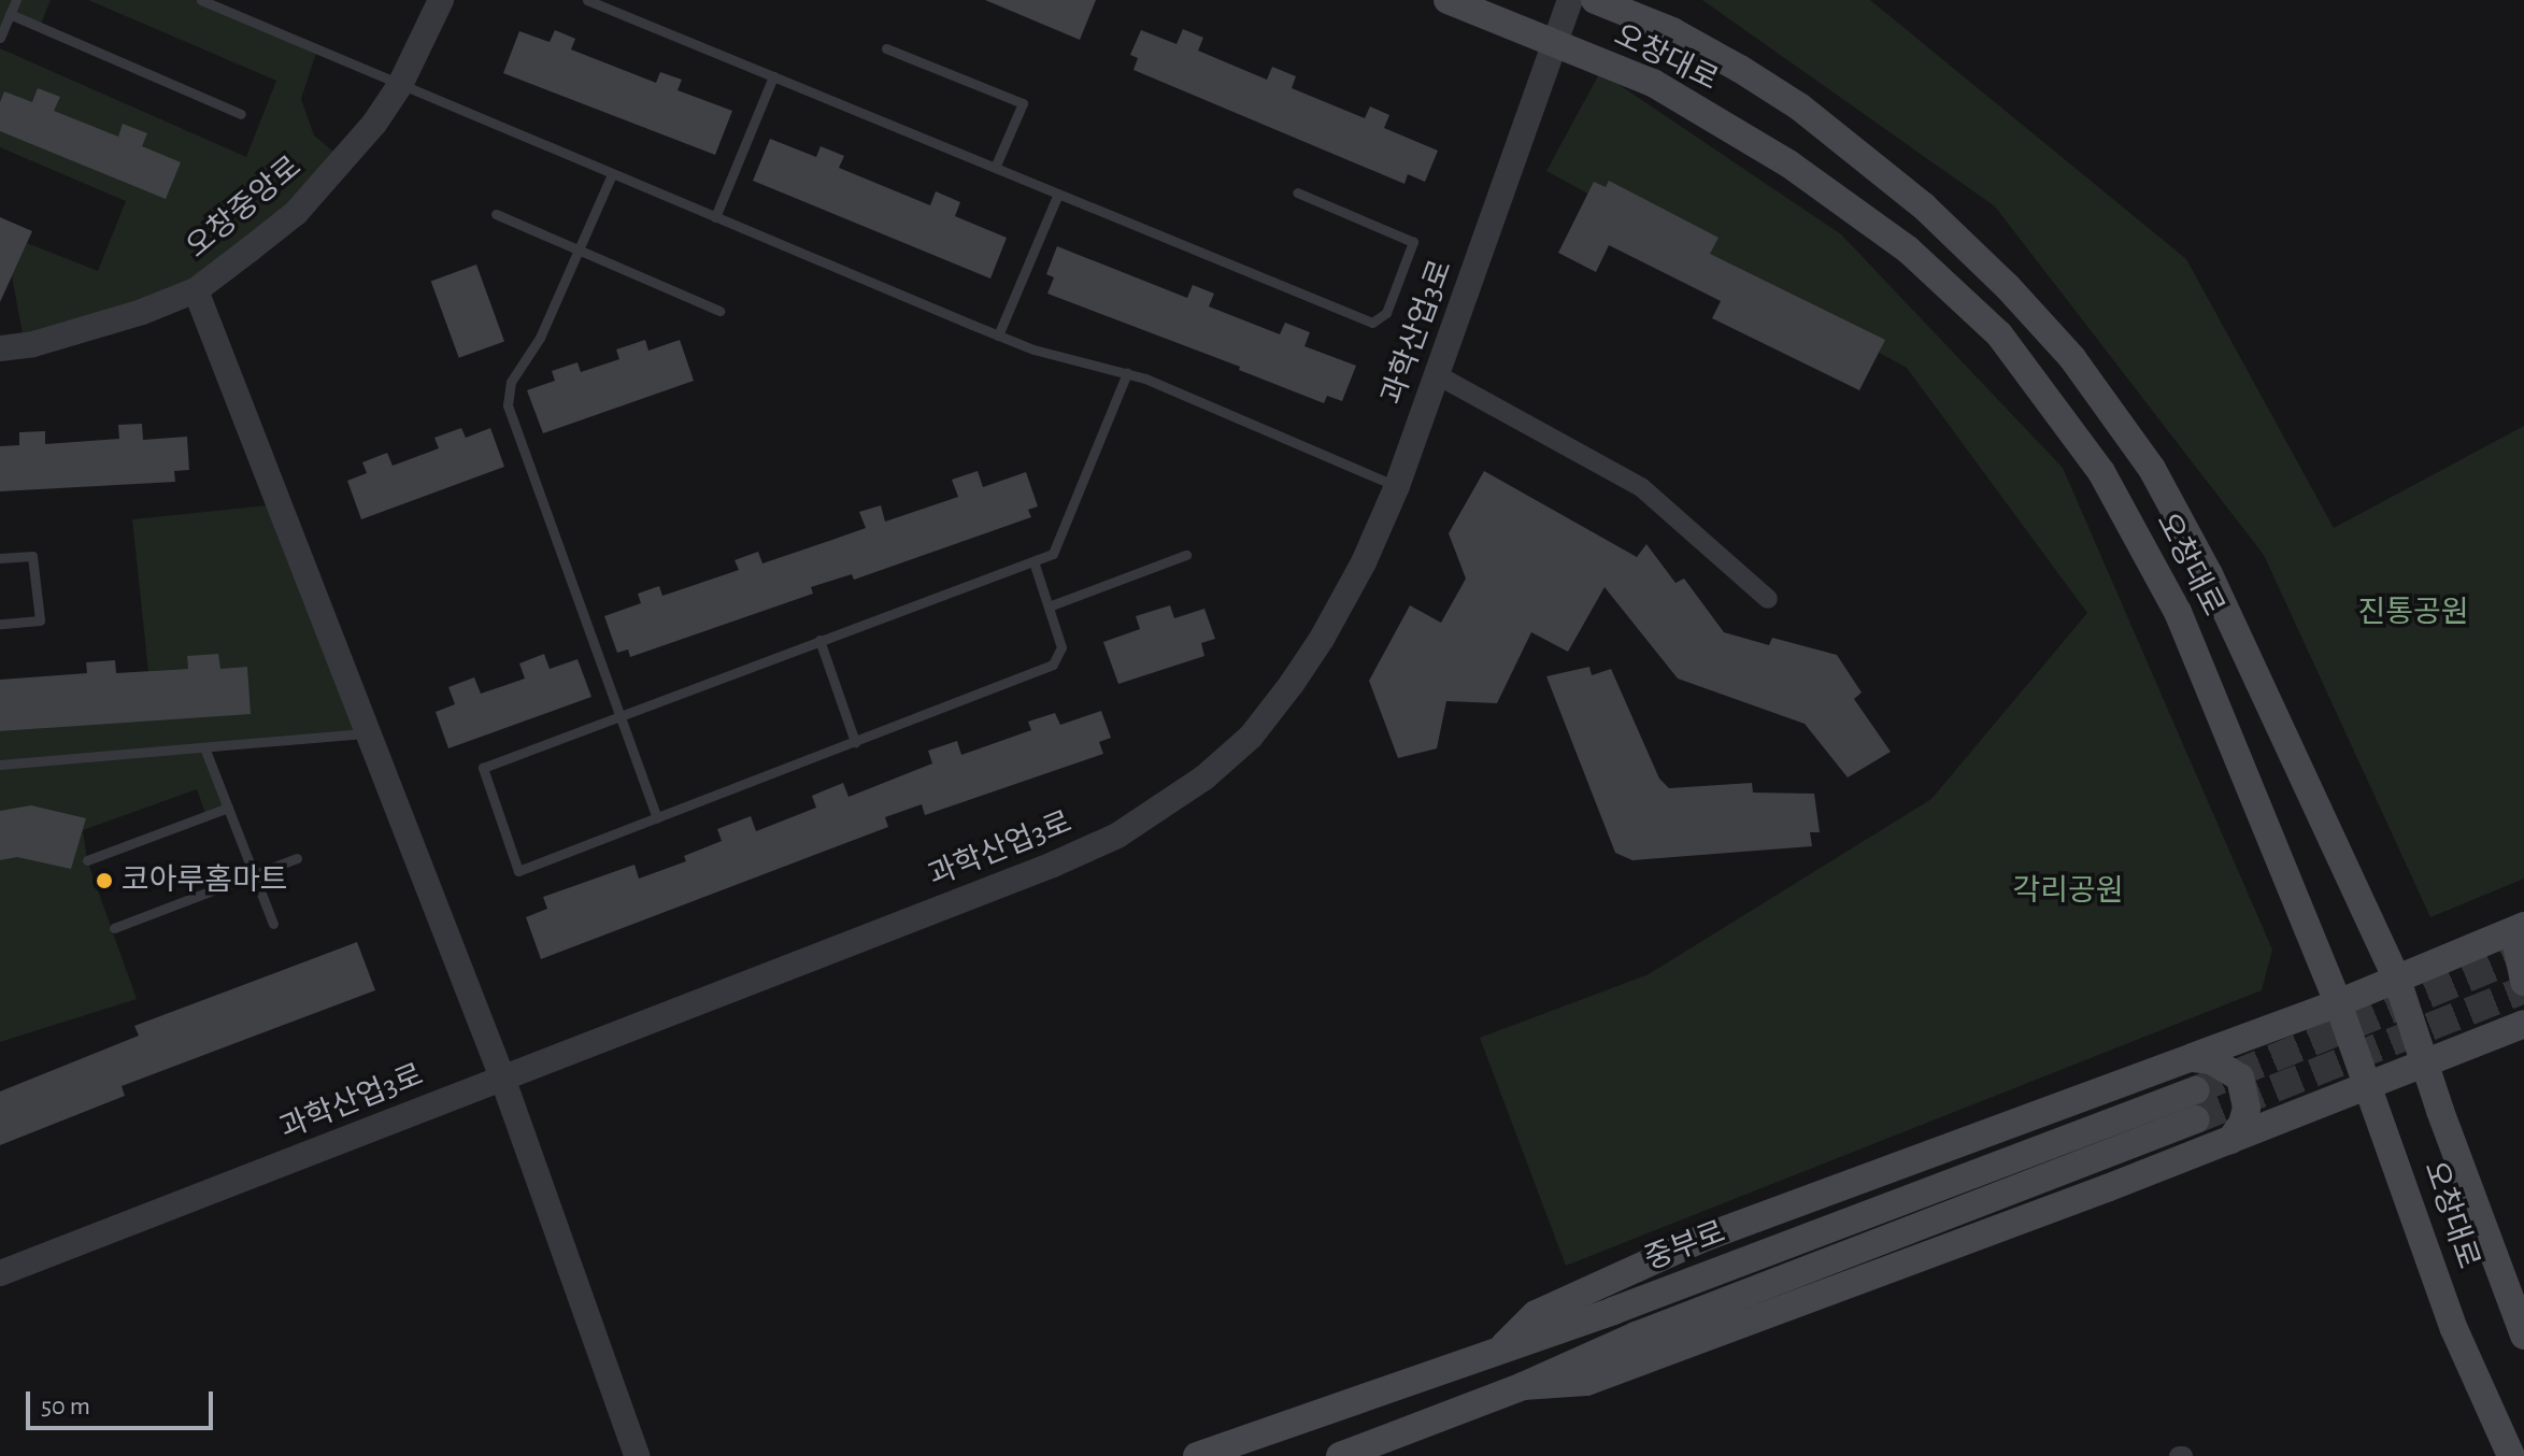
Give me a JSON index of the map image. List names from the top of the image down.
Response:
{
  "streets": {
    "main road": ["오창대로", "중부로"],
    "street": ["오창중앙로", "과학산업3로"]
  },
  "crossings": [
    ["오창대로", "과학산업3로"]
  ],
  "parks": ["진통공원", "각리공원"],
  "places": ["코아루홈마트"],
  "scale_bar": "50 m"
}
